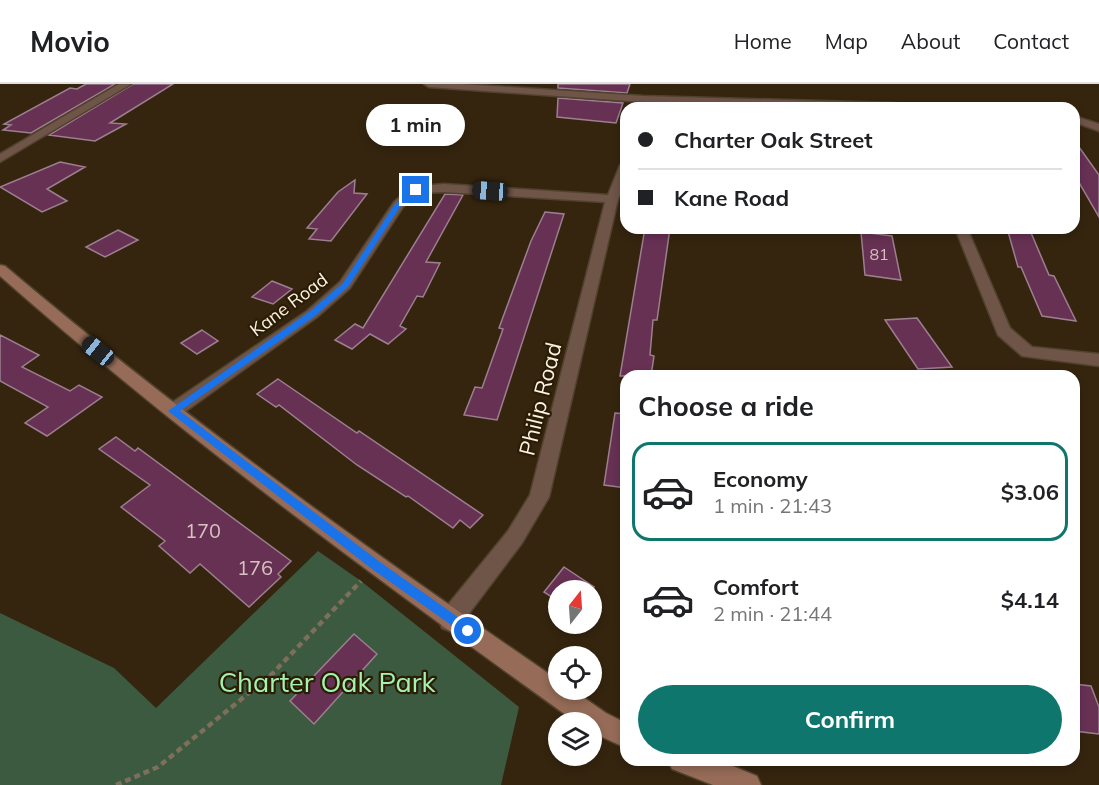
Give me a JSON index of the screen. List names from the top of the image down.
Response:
{
  "streets": {
    "street": ["Kane Road", "Philip Road"]
  },
  "crossings": [
    ["Kane Road", "Philip Road"]
  ],
  "parks": ["Charter Oak Park"],
  "house_numbers": ["81", "170", "176"],
  "north": "top",
  "page": {
    "header": "Movio",
    "nav": [
      "Home",
      "Map",
      "About",
      "Contact"
    ],
    "banner": ["Charter Oak Street", "Kane Road"],
    "bubble": "1 min",
    "heading": "Choose a ride",
    "list": [
      {
        "name": "Economy",
        "note": "1 min · 21:43",
        "value": "$3.06"
      },
      {
        "name": "Comfort",
        "note": "2 min · 21:44",
        "value": "$4.14"
      }
    ],
    "buttons": "Confirm"
  }
}
